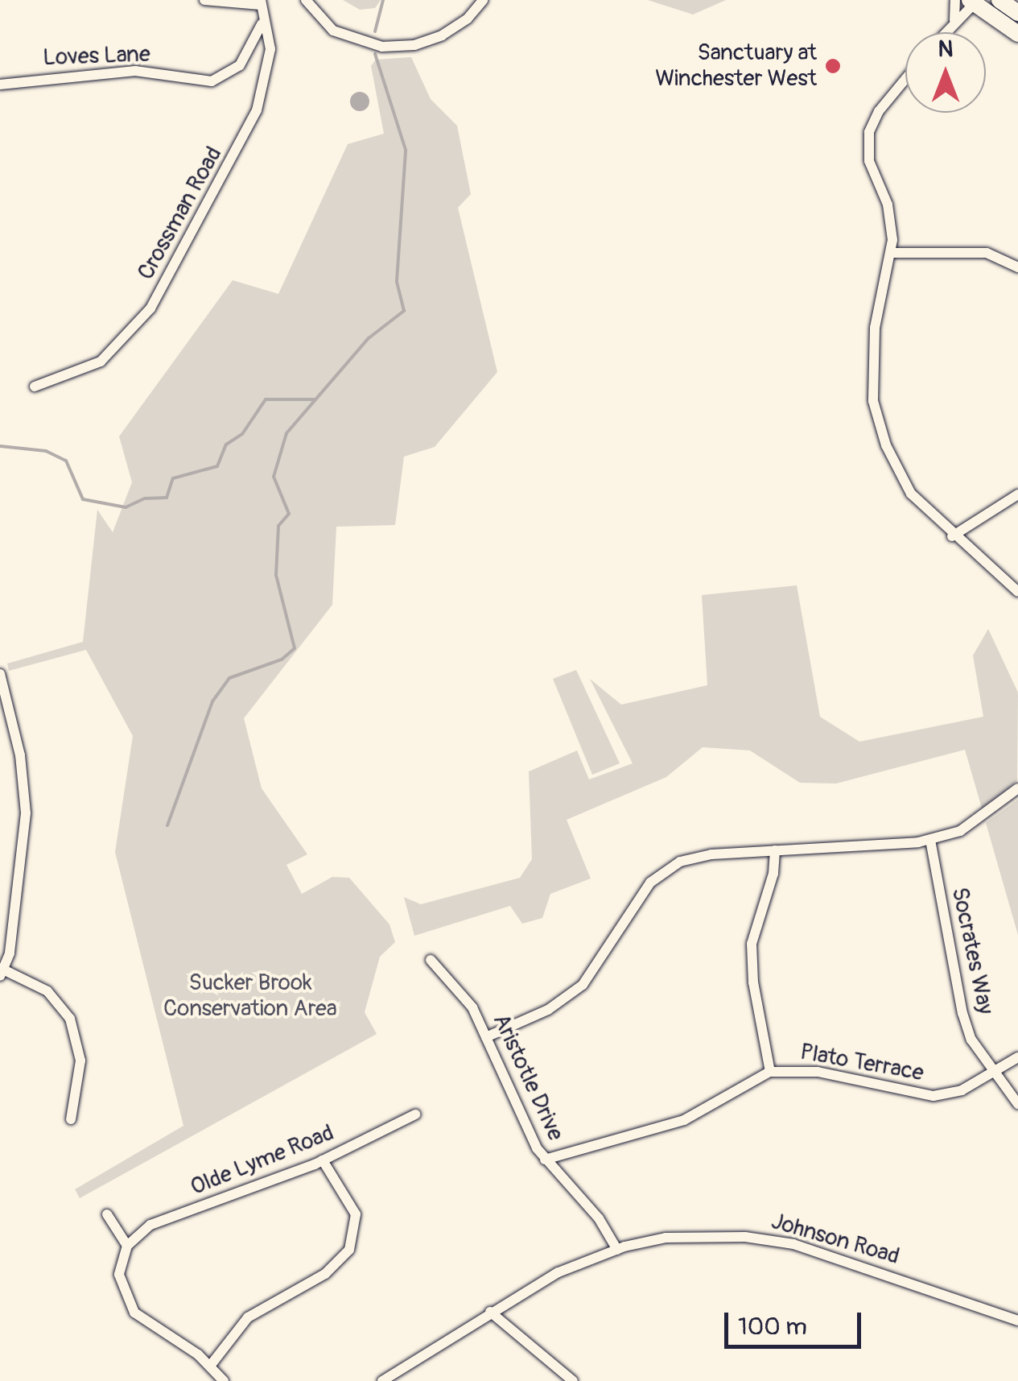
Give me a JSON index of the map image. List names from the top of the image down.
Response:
{
  "streets": {
    "street": [
      "Loves Lane",
      "Crossman Road",
      "Socrates Way",
      "Plato Terrace",
      "Aristotle Drive",
      "Olde Lyme Road",
      "Johnson Road"
    ]
  },
  "crossings": [
    ["Loves Lane", "Crossman Road"],
    ["Socrates Way", "Plato Terrace"],
    ["Plato Terrace", "Aristotle Drive"],
    ["Aristotle Drive", "Johnson Road"]
  ],
  "parks": ["Sucker Brook Conservation Area"],
  "places": ["Sanctuary at Winchester West"],
  "scale_bar": "100 m",
  "north": "top"
}
